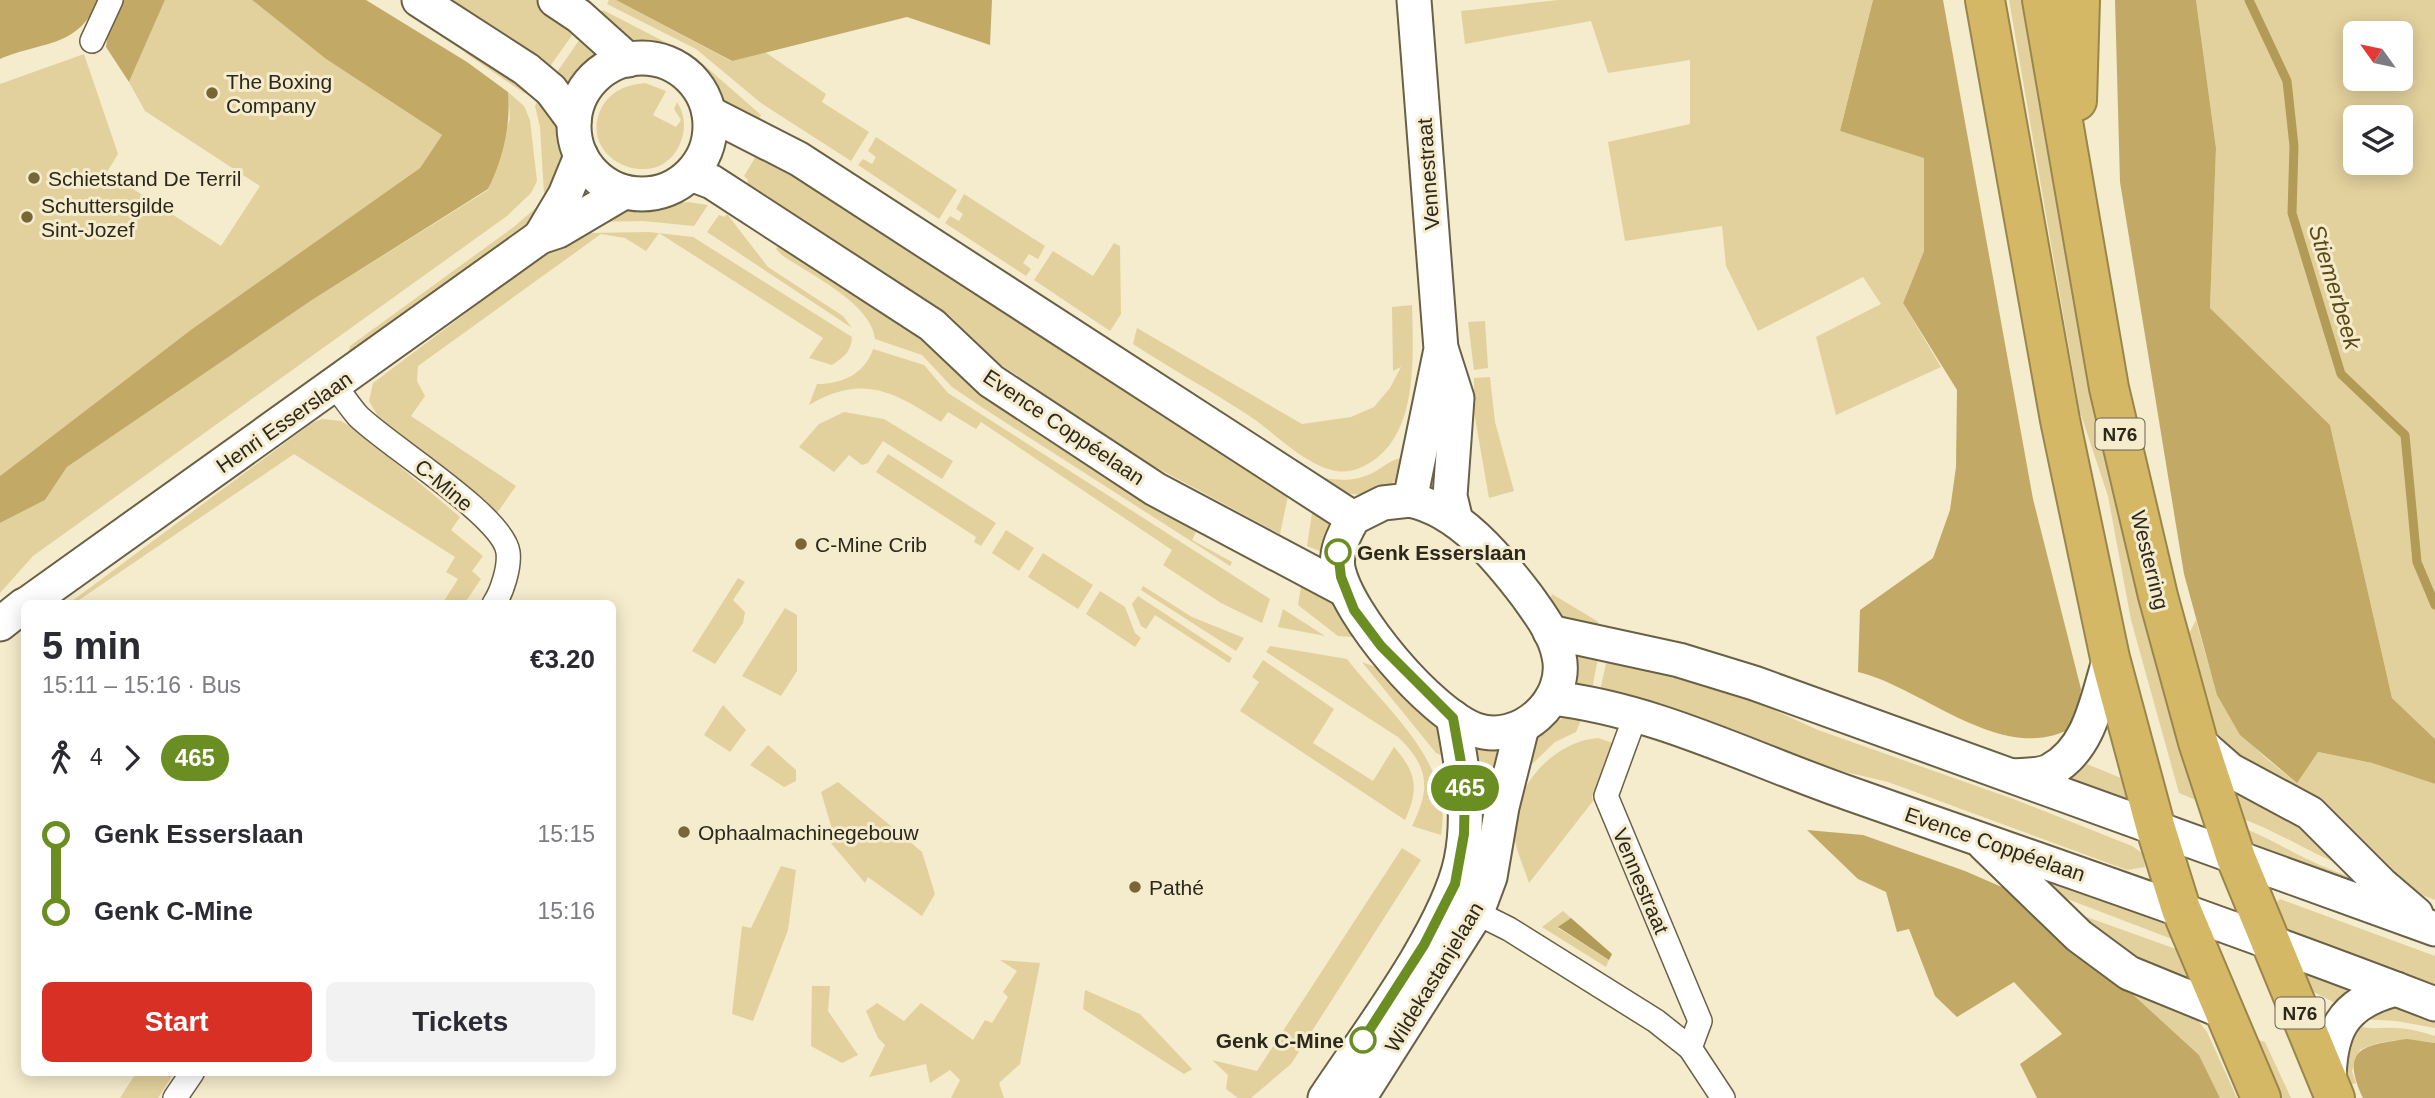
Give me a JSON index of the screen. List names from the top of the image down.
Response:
{
  "streets": {
    "highway": ["N76", "Westerring"],
    "street": [
      "Vennestraat",
      "Henri Esserslaan",
      "Evence Coppéelaan",
      "C-Mine",
      "Wildekastanjelaan"
    ]
  },
  "crossings": [
    ["Vennestraat", "Evence Coppéelaan"],
    ["Henri Esserslaan", "Evence Coppéelaan"],
    ["Henri Esserslaan", "C-Mine"],
    ["Evence Coppéelaan", "N76"],
    ["Evence Coppéelaan", "Westerring"]
  ],
  "water": ["Stiemerbeek"],
  "places": [
    "The Boxing Company",
    "Schietstand De Terril",
    "Schuttersgilde Sint-Jozef",
    "C-Mine Crib",
    "Genk Esserslaan",
    "Ophaalmachinegebouw",
    "Pathé",
    "Genk C-Mine"
  ],
  "lines": ["bus line 465"],
  "north": "top left",
  "page": {
    "on_map": "465",
    "heading": ["5 min", "15:11 – 15:16 · Bus", "€3.20"],
    "legs": ["4", "465"],
    "list": [
      {
        "name": "Genk Esserslaan",
        "value": "15:15"
      },
      {
        "name": "Genk C-Mine",
        "value": "15:16"
      }
    ],
    "buttons": ["Start", "Tickets"]
  }
}
